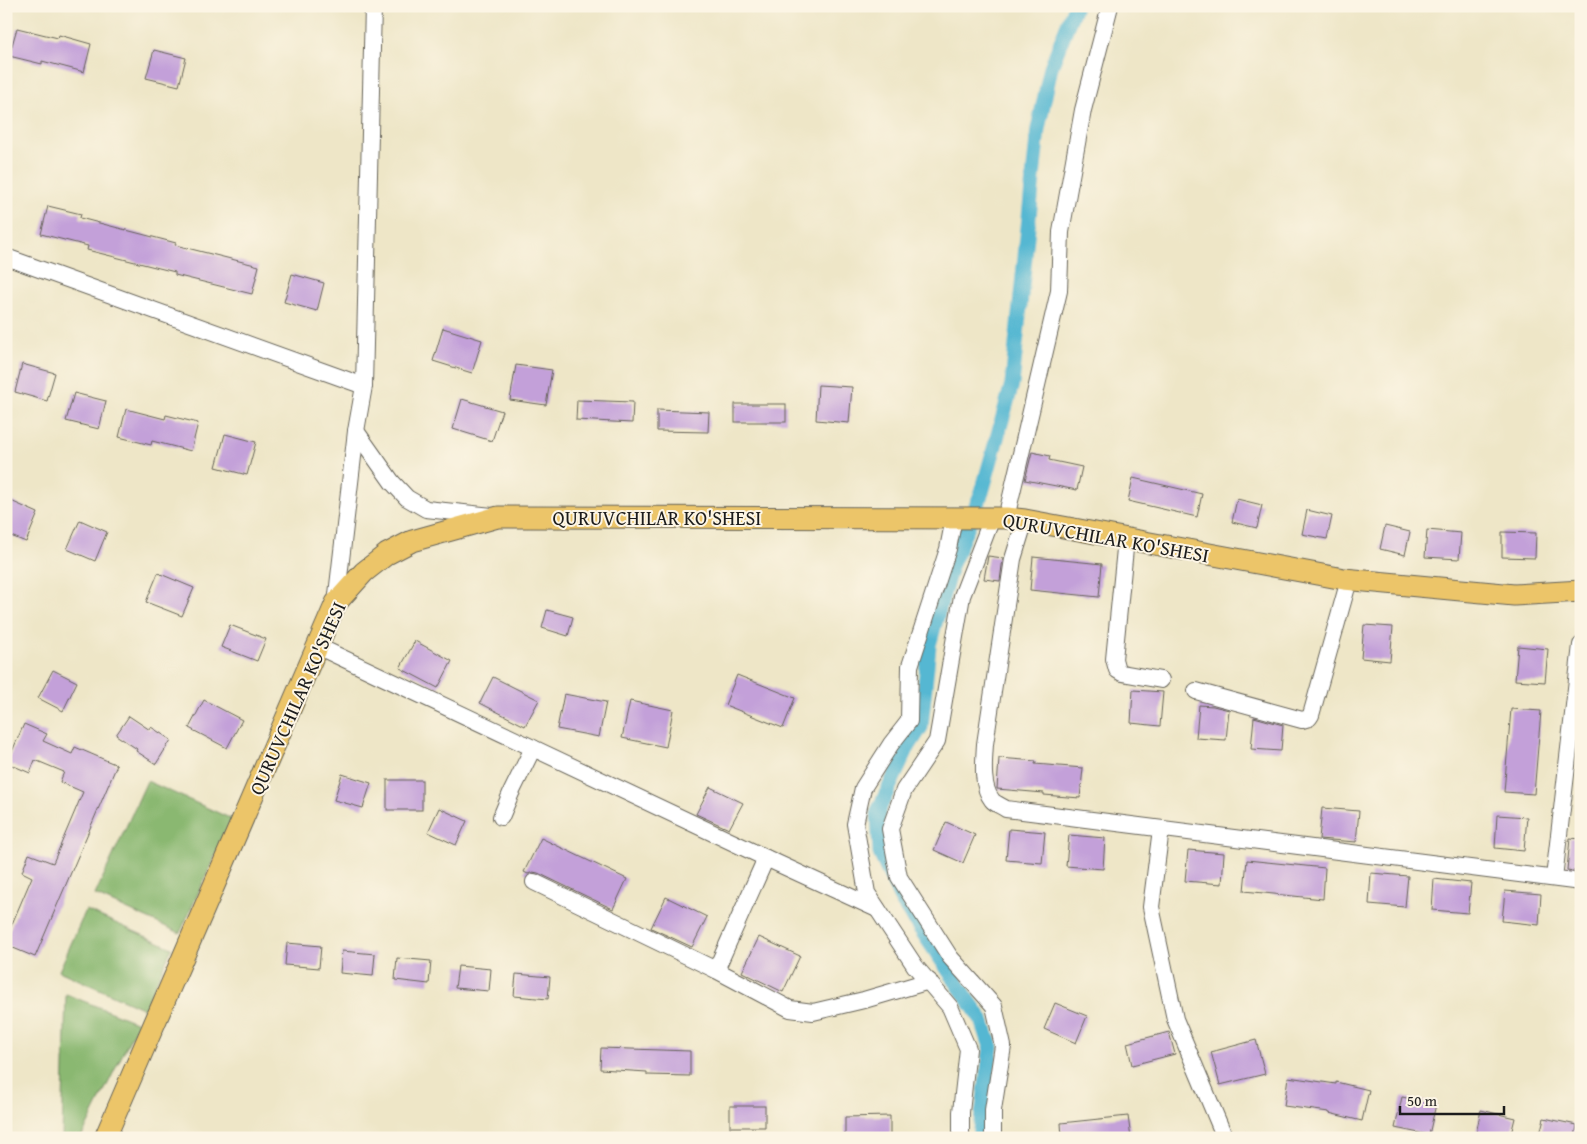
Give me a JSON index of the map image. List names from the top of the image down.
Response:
{
  "streets": {
    "main road": ["QURUVCHILAR KO'SHESI"]
  },
  "scale_bar": "50 m"
}
